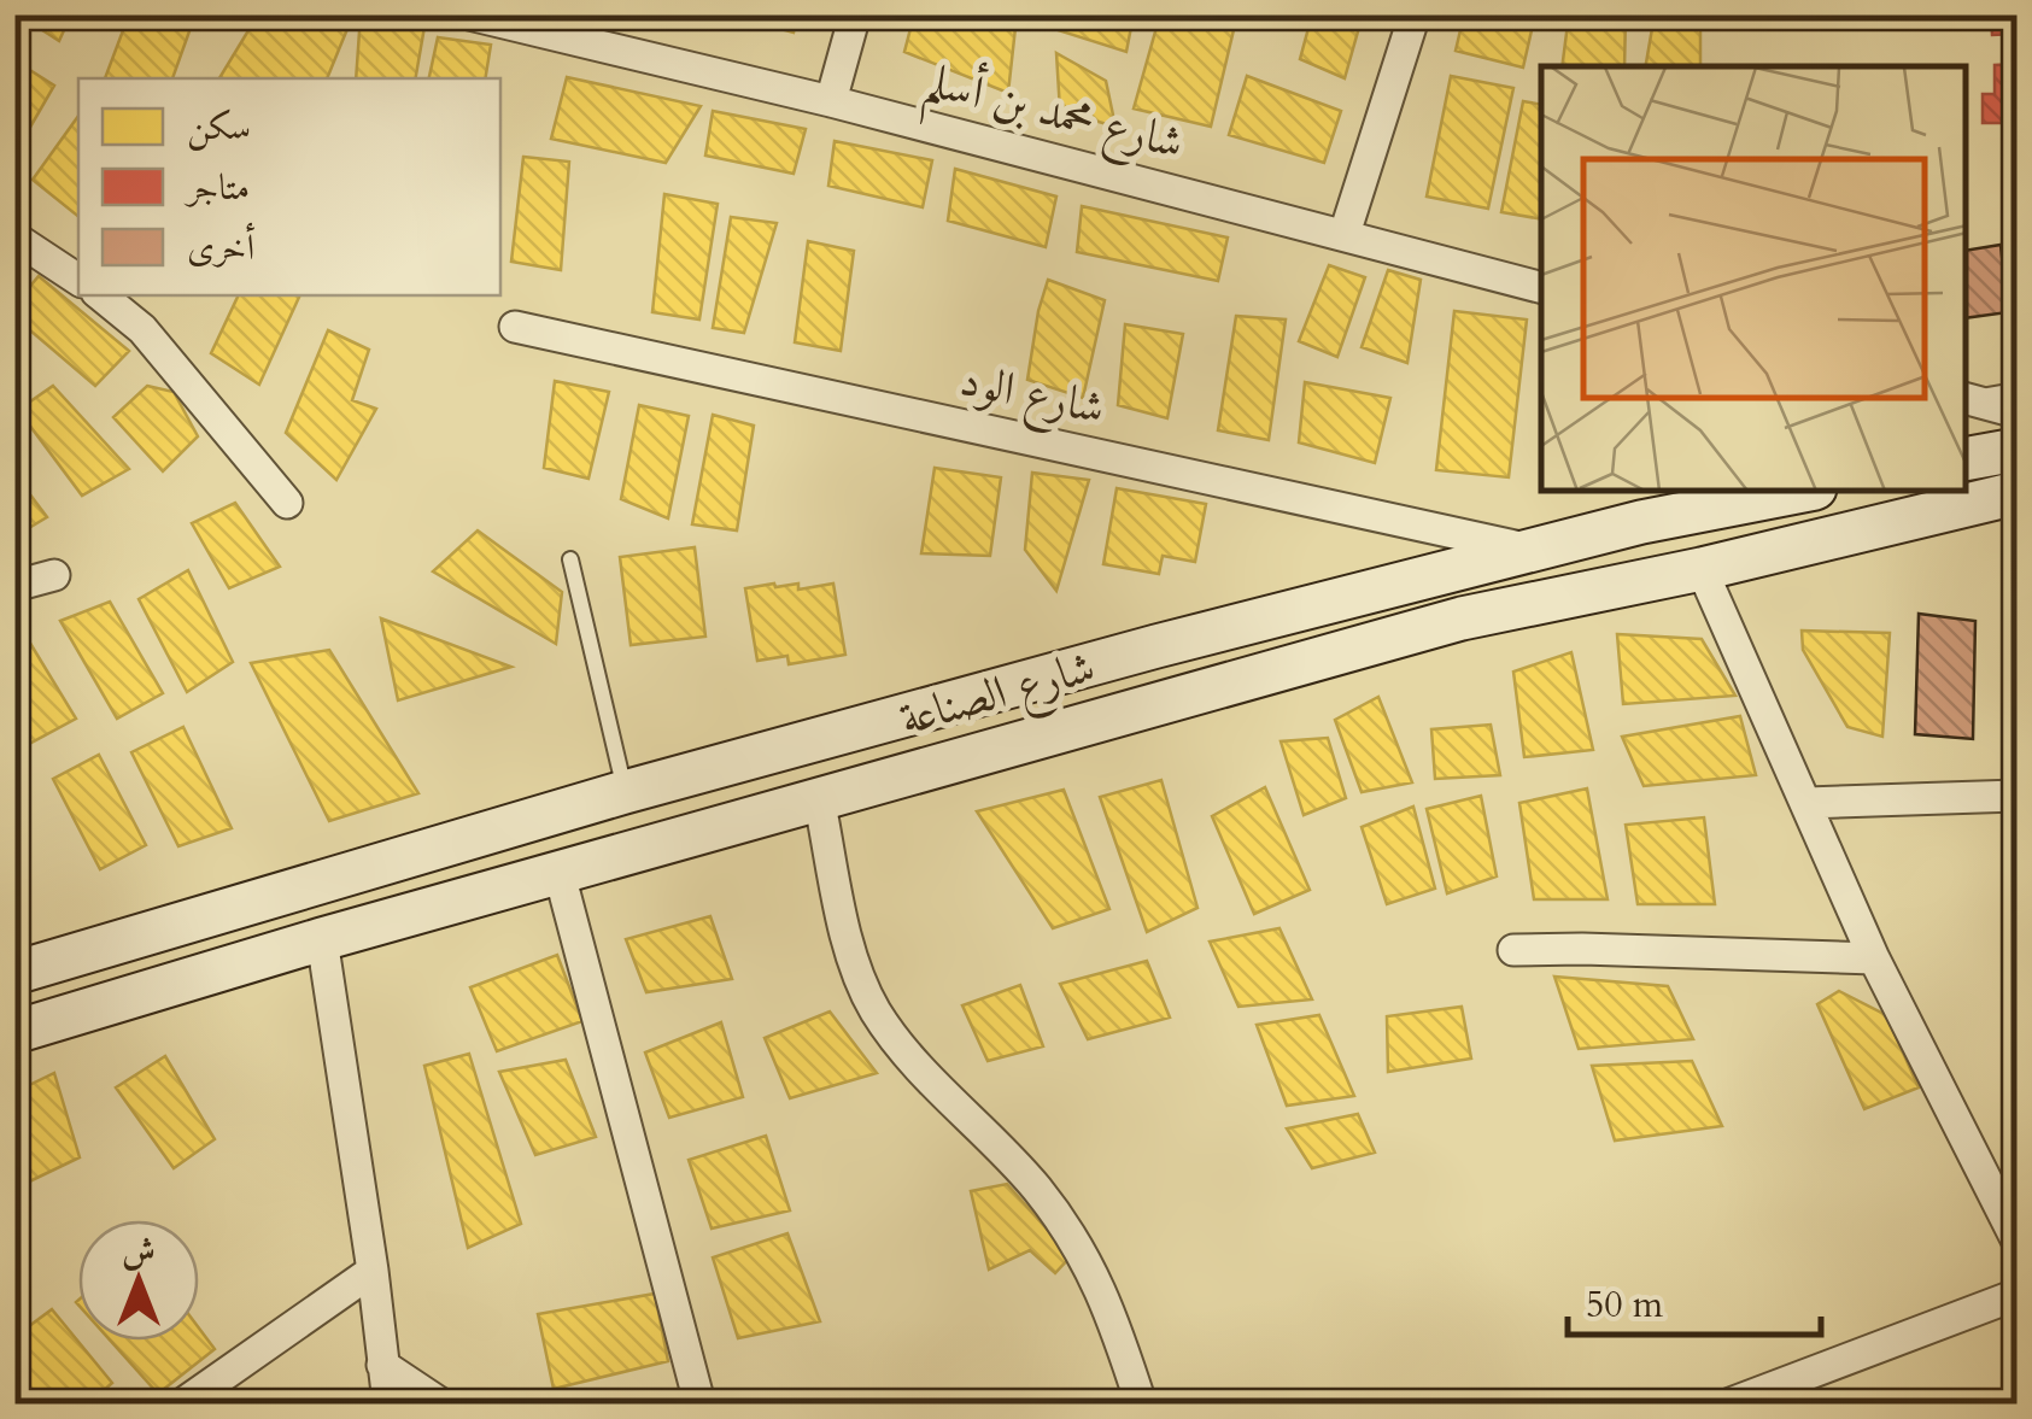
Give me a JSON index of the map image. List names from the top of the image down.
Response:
{
  "streets": {
    "main road": ["شارع الصناعة"],
    "street": ["شارع محمد بن أسلم", "شارع الود"]
  },
  "crossings": [
    ["شارع الود", "شارع الصناعة"]
  ],
  "legend": ["سكن", "متاجر", "أخرى"],
  "scale_bar": "50 m",
  "north": "top"
}
